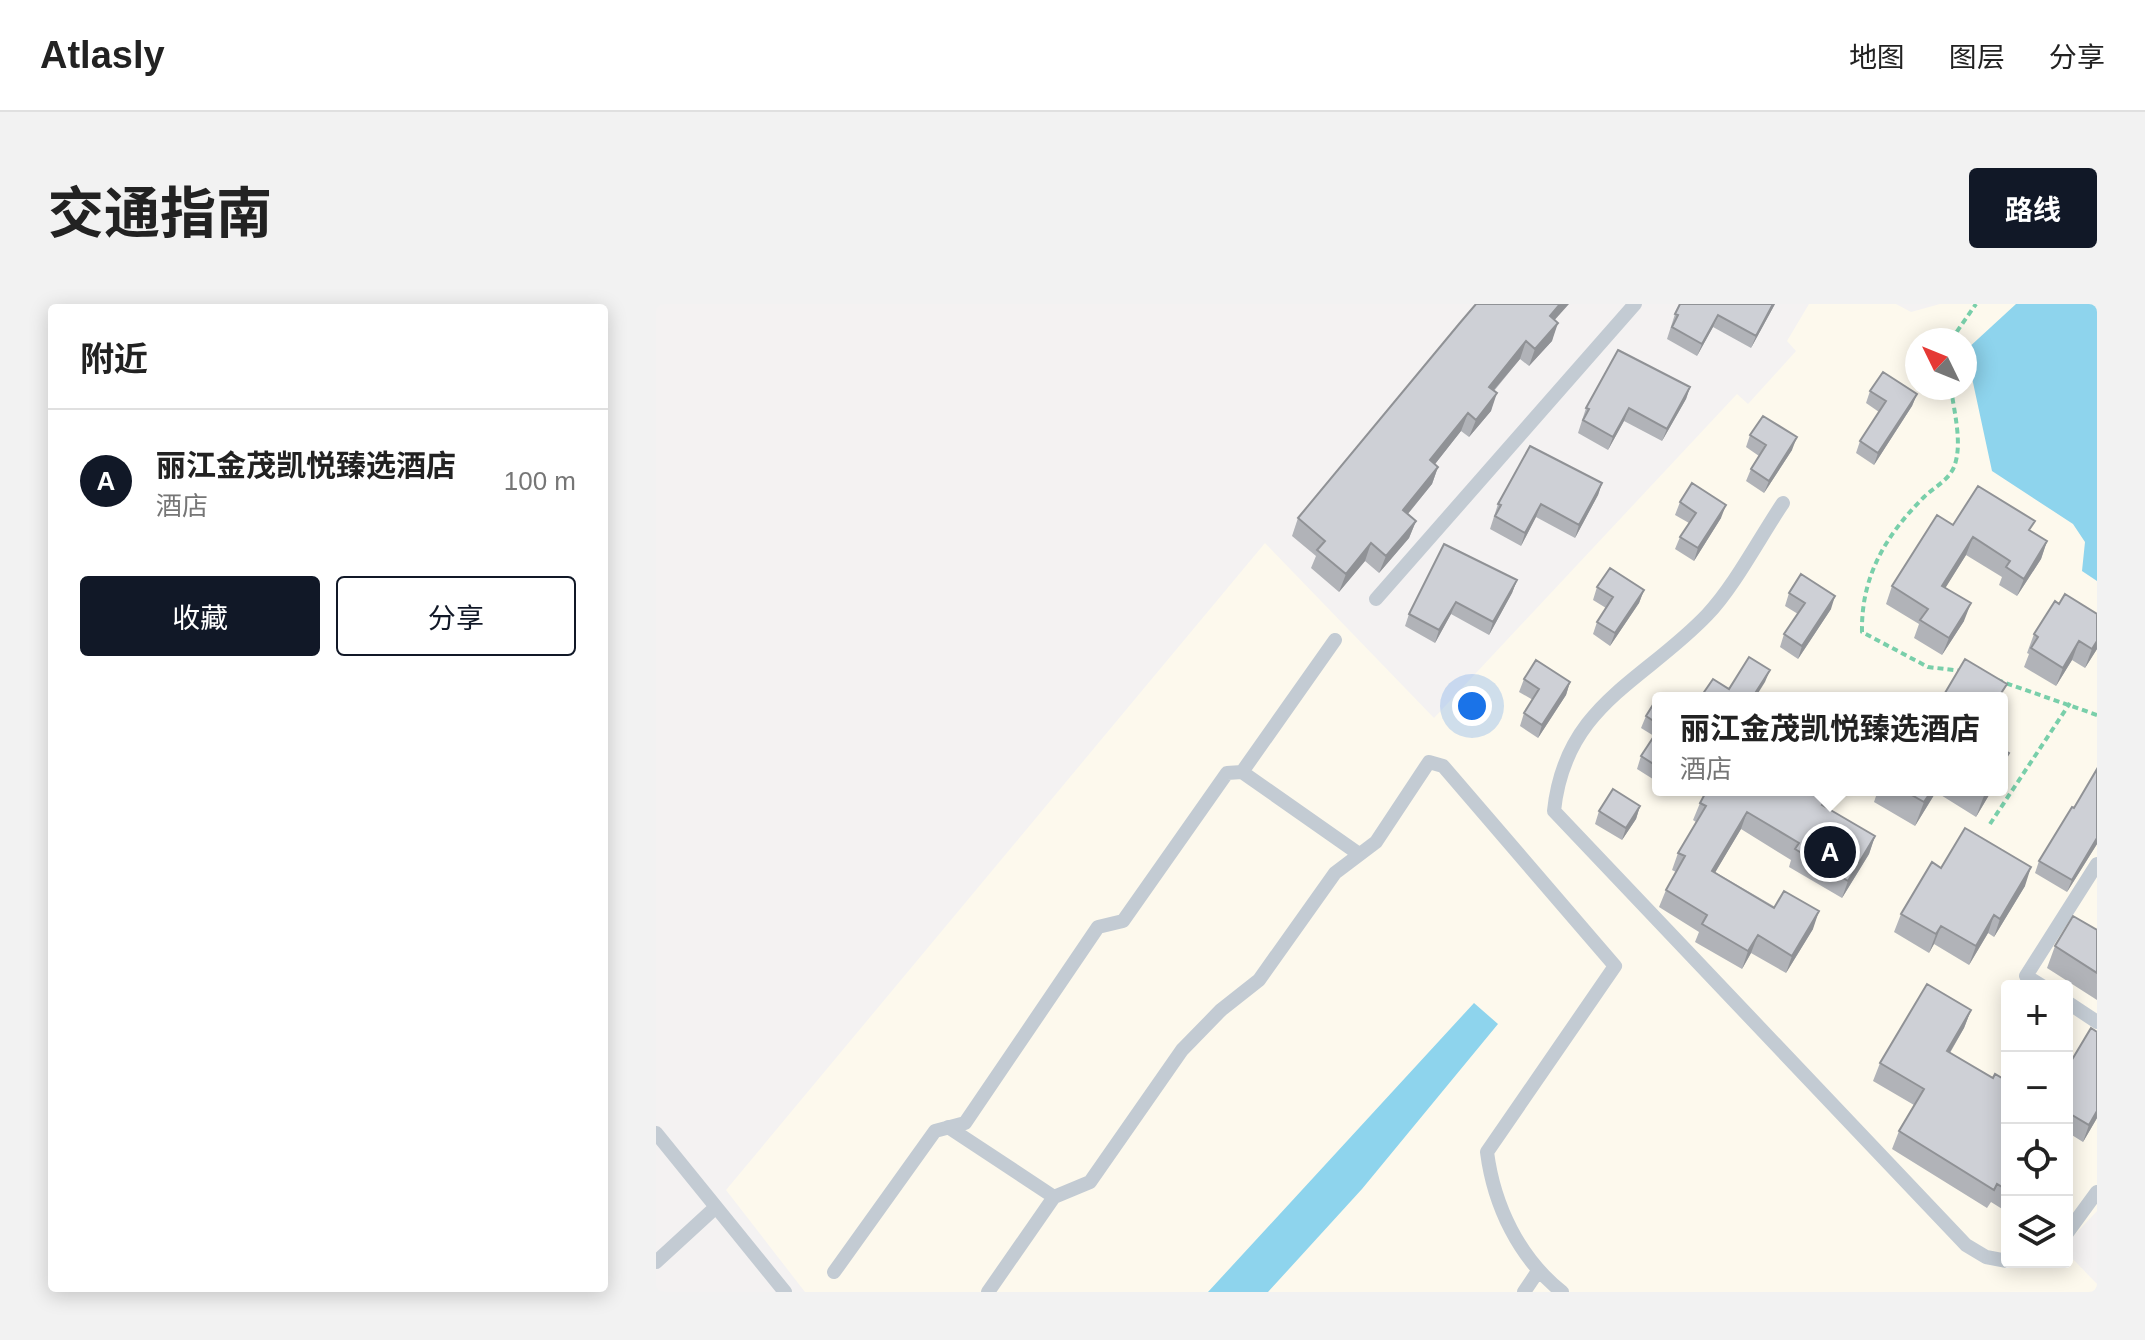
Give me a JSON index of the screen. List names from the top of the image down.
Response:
{
  "north": "top left",
  "page": {
    "header": "Atlasly",
    "nav": ["地图", "图层", "分享"],
    "title": "交通指南",
    "buttons": [
      "路线",
      ["收藏", "分享"]
    ],
    "heading": "附近",
    "list": [
      {
        "mark": "A",
        "name": "丽江金茂凯悦臻选酒店",
        "note": "酒店",
        "value": "100 m"
      }
    ],
    "popup": ["丽江金茂凯悦臻选酒店", "酒店"],
    "pins": "A",
    "map_buttons": ["+", "−"]
  }
}
